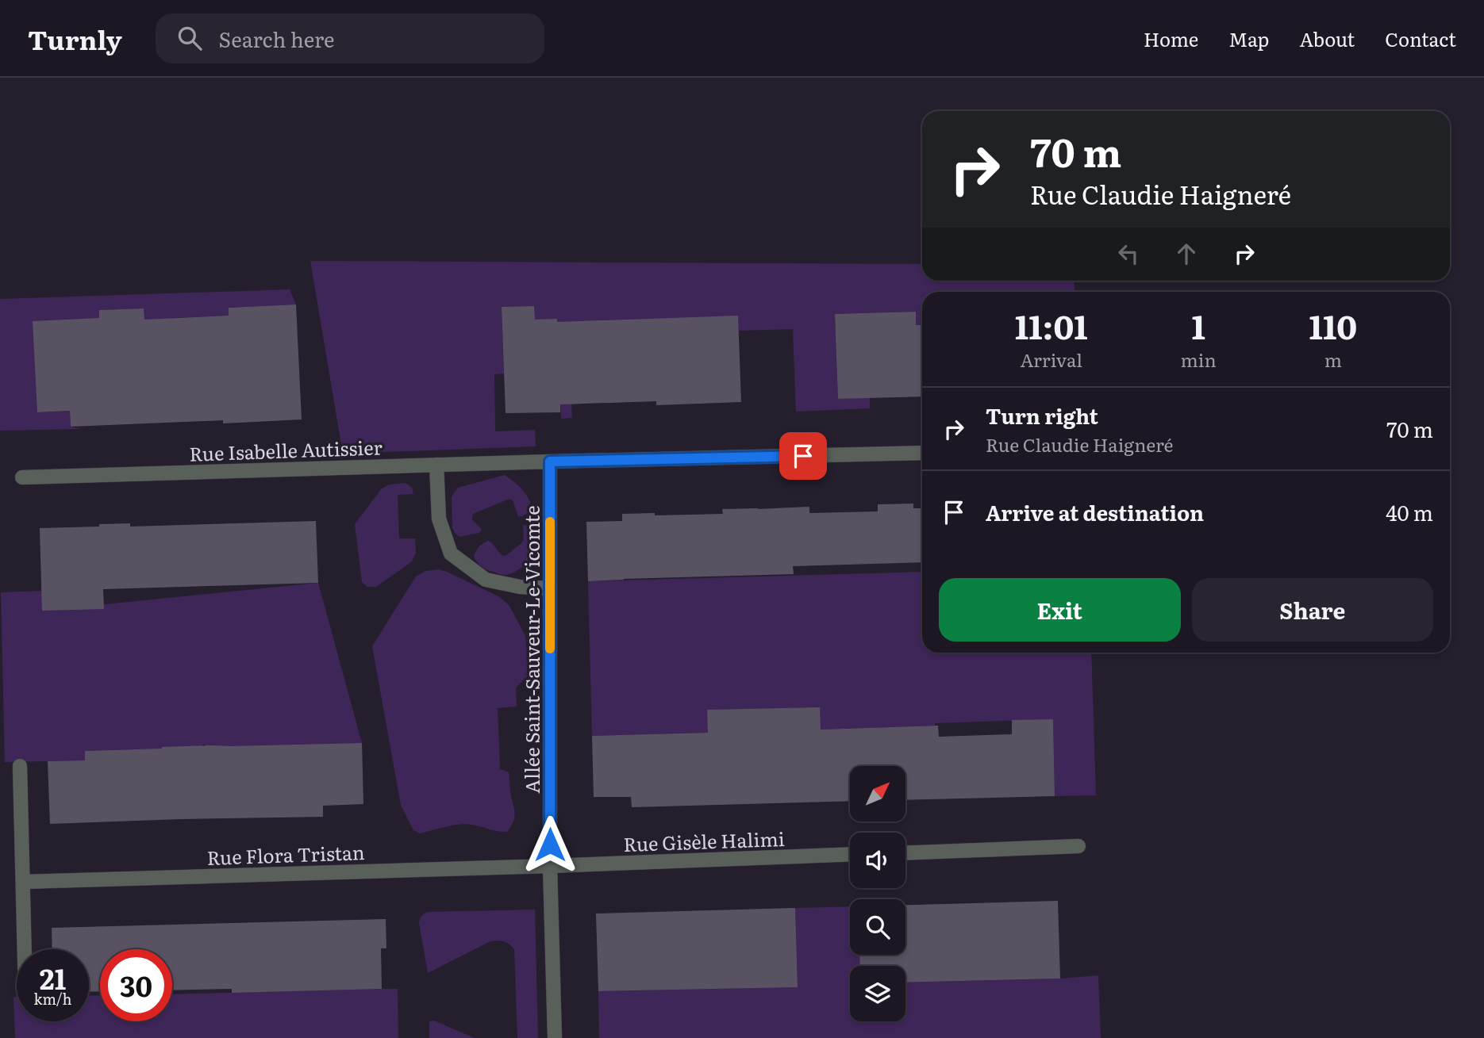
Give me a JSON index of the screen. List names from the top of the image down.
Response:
{
  "streets": {
    "street": [
      "Rue Isabelle Autissier",
      "Allée Saint-Sauveur-Le-Vicomte",
      "Rue Gisèle Halimi",
      "Rue Flora Tristan"
    ]
  },
  "crossings": [
    ["Rue Isabelle Autissier", "Allée Saint-Sauveur-Le-Vicomte"],
    ["Allée Saint-Sauveur-Le-Vicomte", "Rue Gisèle Halimi"],
    ["Allée Saint-Sauveur-Le-Vicomte", "Rue Flora Tristan"],
    ["Rue Gisèle Halimi", "Rue Flora Tristan"]
  ],
  "north": "top right",
  "page": {
    "header": "Turnly",
    "search": "Search here",
    "nav": [
      "Home",
      "Map",
      "About",
      "Contact"
    ],
    "turn": ["70 m", "Rue Claudie Haigneré"],
    "eta": [
      "11:01",
      "Arrival",
      "1",
      "min",
      "110",
      "m"
    ],
    "list": [
      {
        "name": "Turn right",
        "note": "Rue Claudie Haigneré",
        "value": "70 m"
      },
      {
        "name": "Arrive at destination",
        "value": "40 m"
      }
    ],
    "buttons": ["Exit", "Share"],
    "speed": "21 km/h",
    "limit": "30"
  }
}
